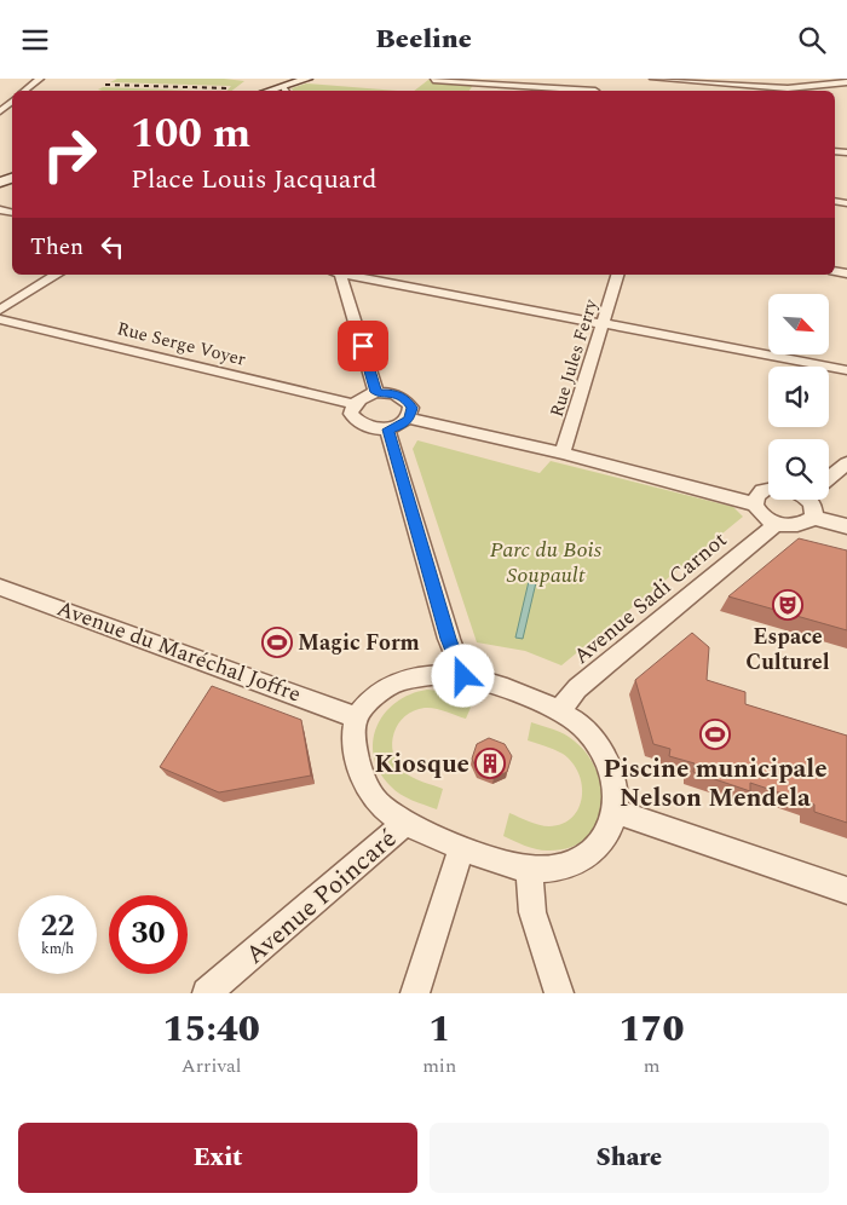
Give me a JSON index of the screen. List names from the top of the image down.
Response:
{
  "streets": {
    "street": [
      "Rue Serge Voyer",
      "Rue Jules Ferry",
      "Avenue Sadi Carnot",
      "Avenue du Maréchal Joffre",
      "Avenue Poincaré"
    ]
  },
  "parks": ["Parc du Bois Soupault"],
  "places": {
    "theatre": ["Espace Culturel"],
    "sports": ["Magic Form", "Piscine municipale Nelson Mendela"],
    "building": ["Kiosque"]
  },
  "north": "bottom right",
  "page": {
    "header": "Beeline",
    "turn": ["100 m", "Place Louis Jacquard"],
    "then": "Then",
    "speed": "22 km/h",
    "limit": "30",
    "eta": [
      "15:40",
      "Arrival",
      "1",
      "min",
      "170",
      "m"
    ],
    "buttons": ["Exit", "Share"]
  }
}
